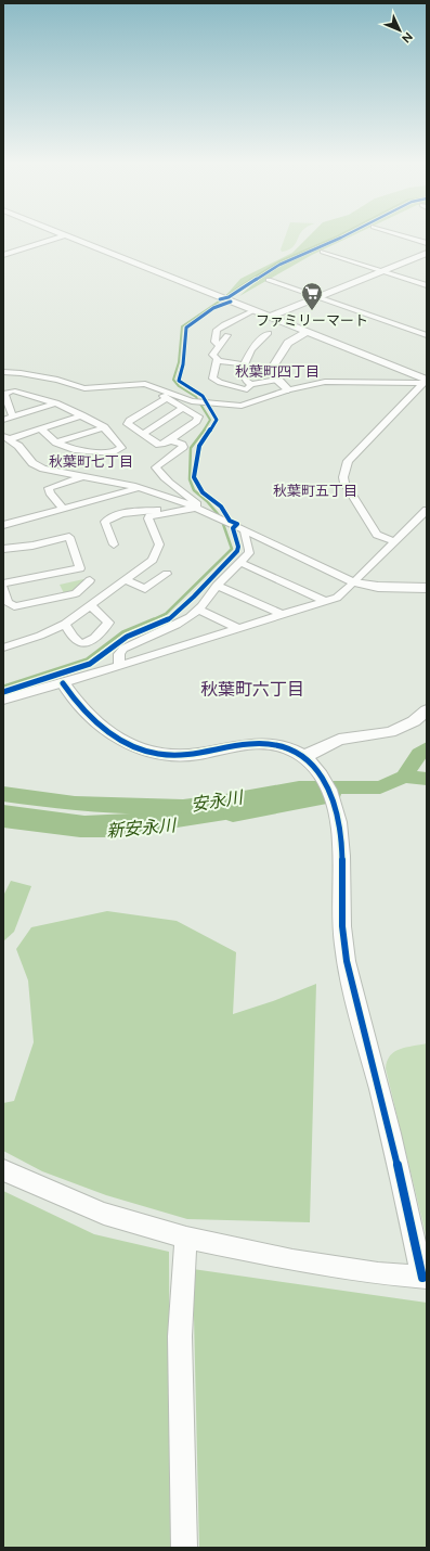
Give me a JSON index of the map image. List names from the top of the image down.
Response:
{
  "districts": [
    "秋葉町四丁目",
    "秋葉町七丁目",
    "秋葉町五丁目",
    "秋葉町六丁目"
  ],
  "water": ["安永川", "新安永川"],
  "places": {
    "supermarket": ["ファミリーマート"]
  },
  "north": "bottom right"
}
